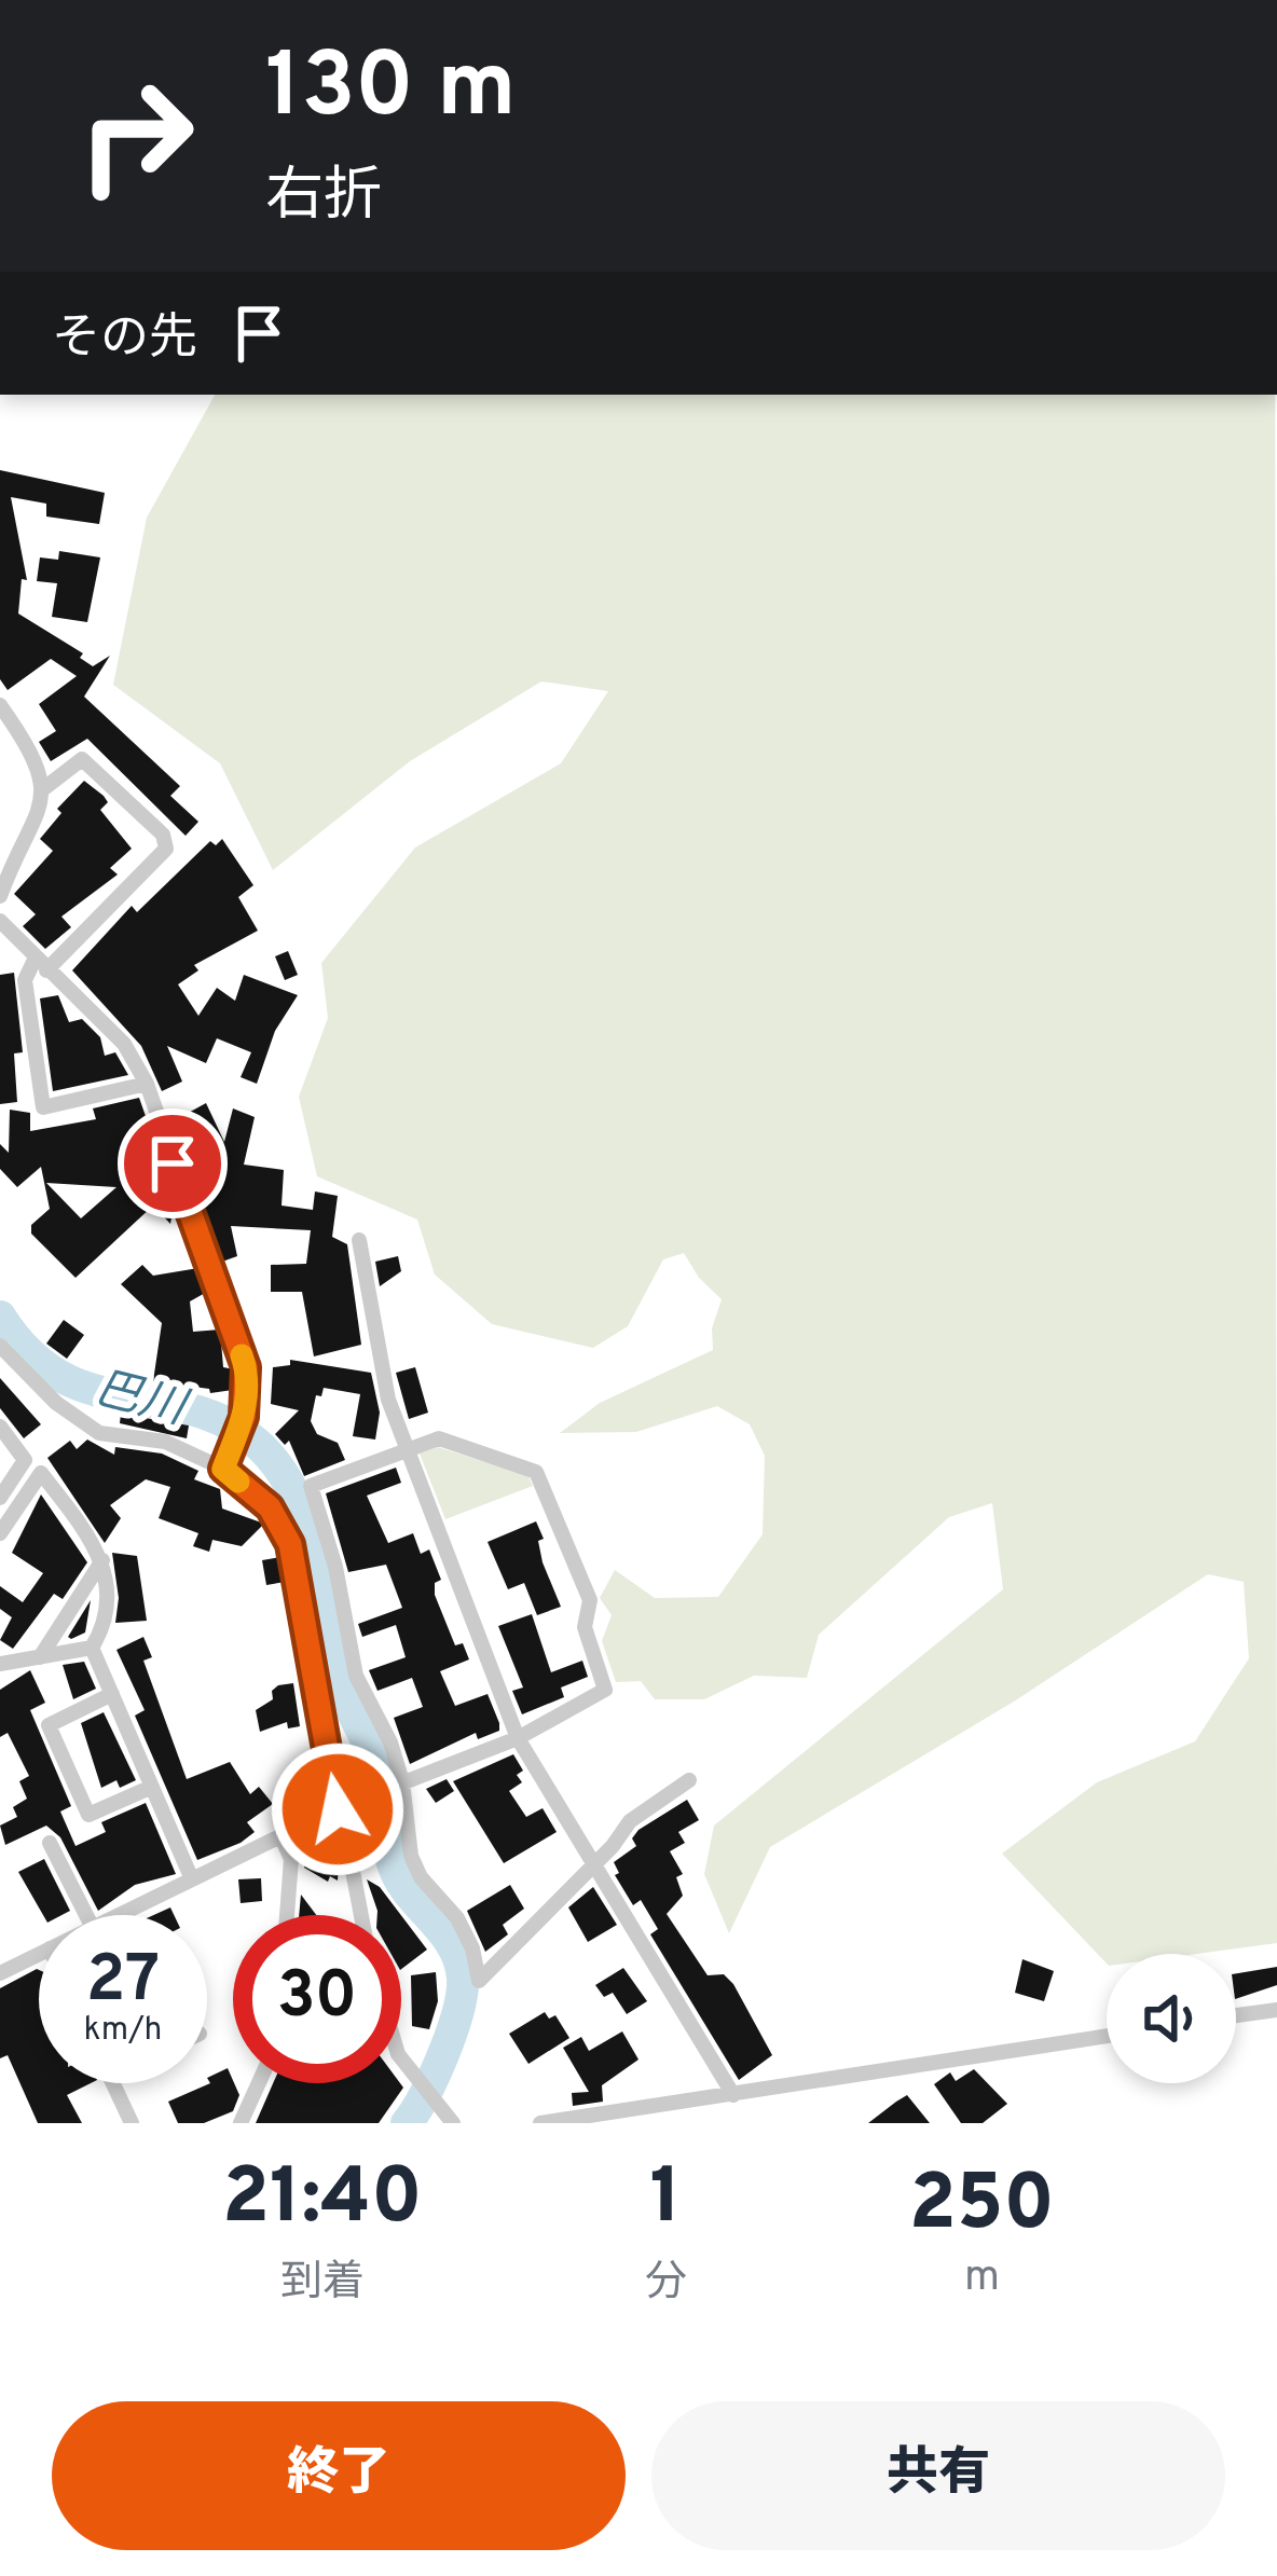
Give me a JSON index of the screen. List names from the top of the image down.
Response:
{
  "water": ["巴川"],
  "page": {
    "turn": ["130 m", "右折"],
    "then": "その先",
    "speed": "27 km/h",
    "limit": "30",
    "eta": [
      "21:40",
      "到着",
      "1",
      "分",
      "250",
      "m"
    ],
    "buttons": ["終了", "共有"]
  }
}
